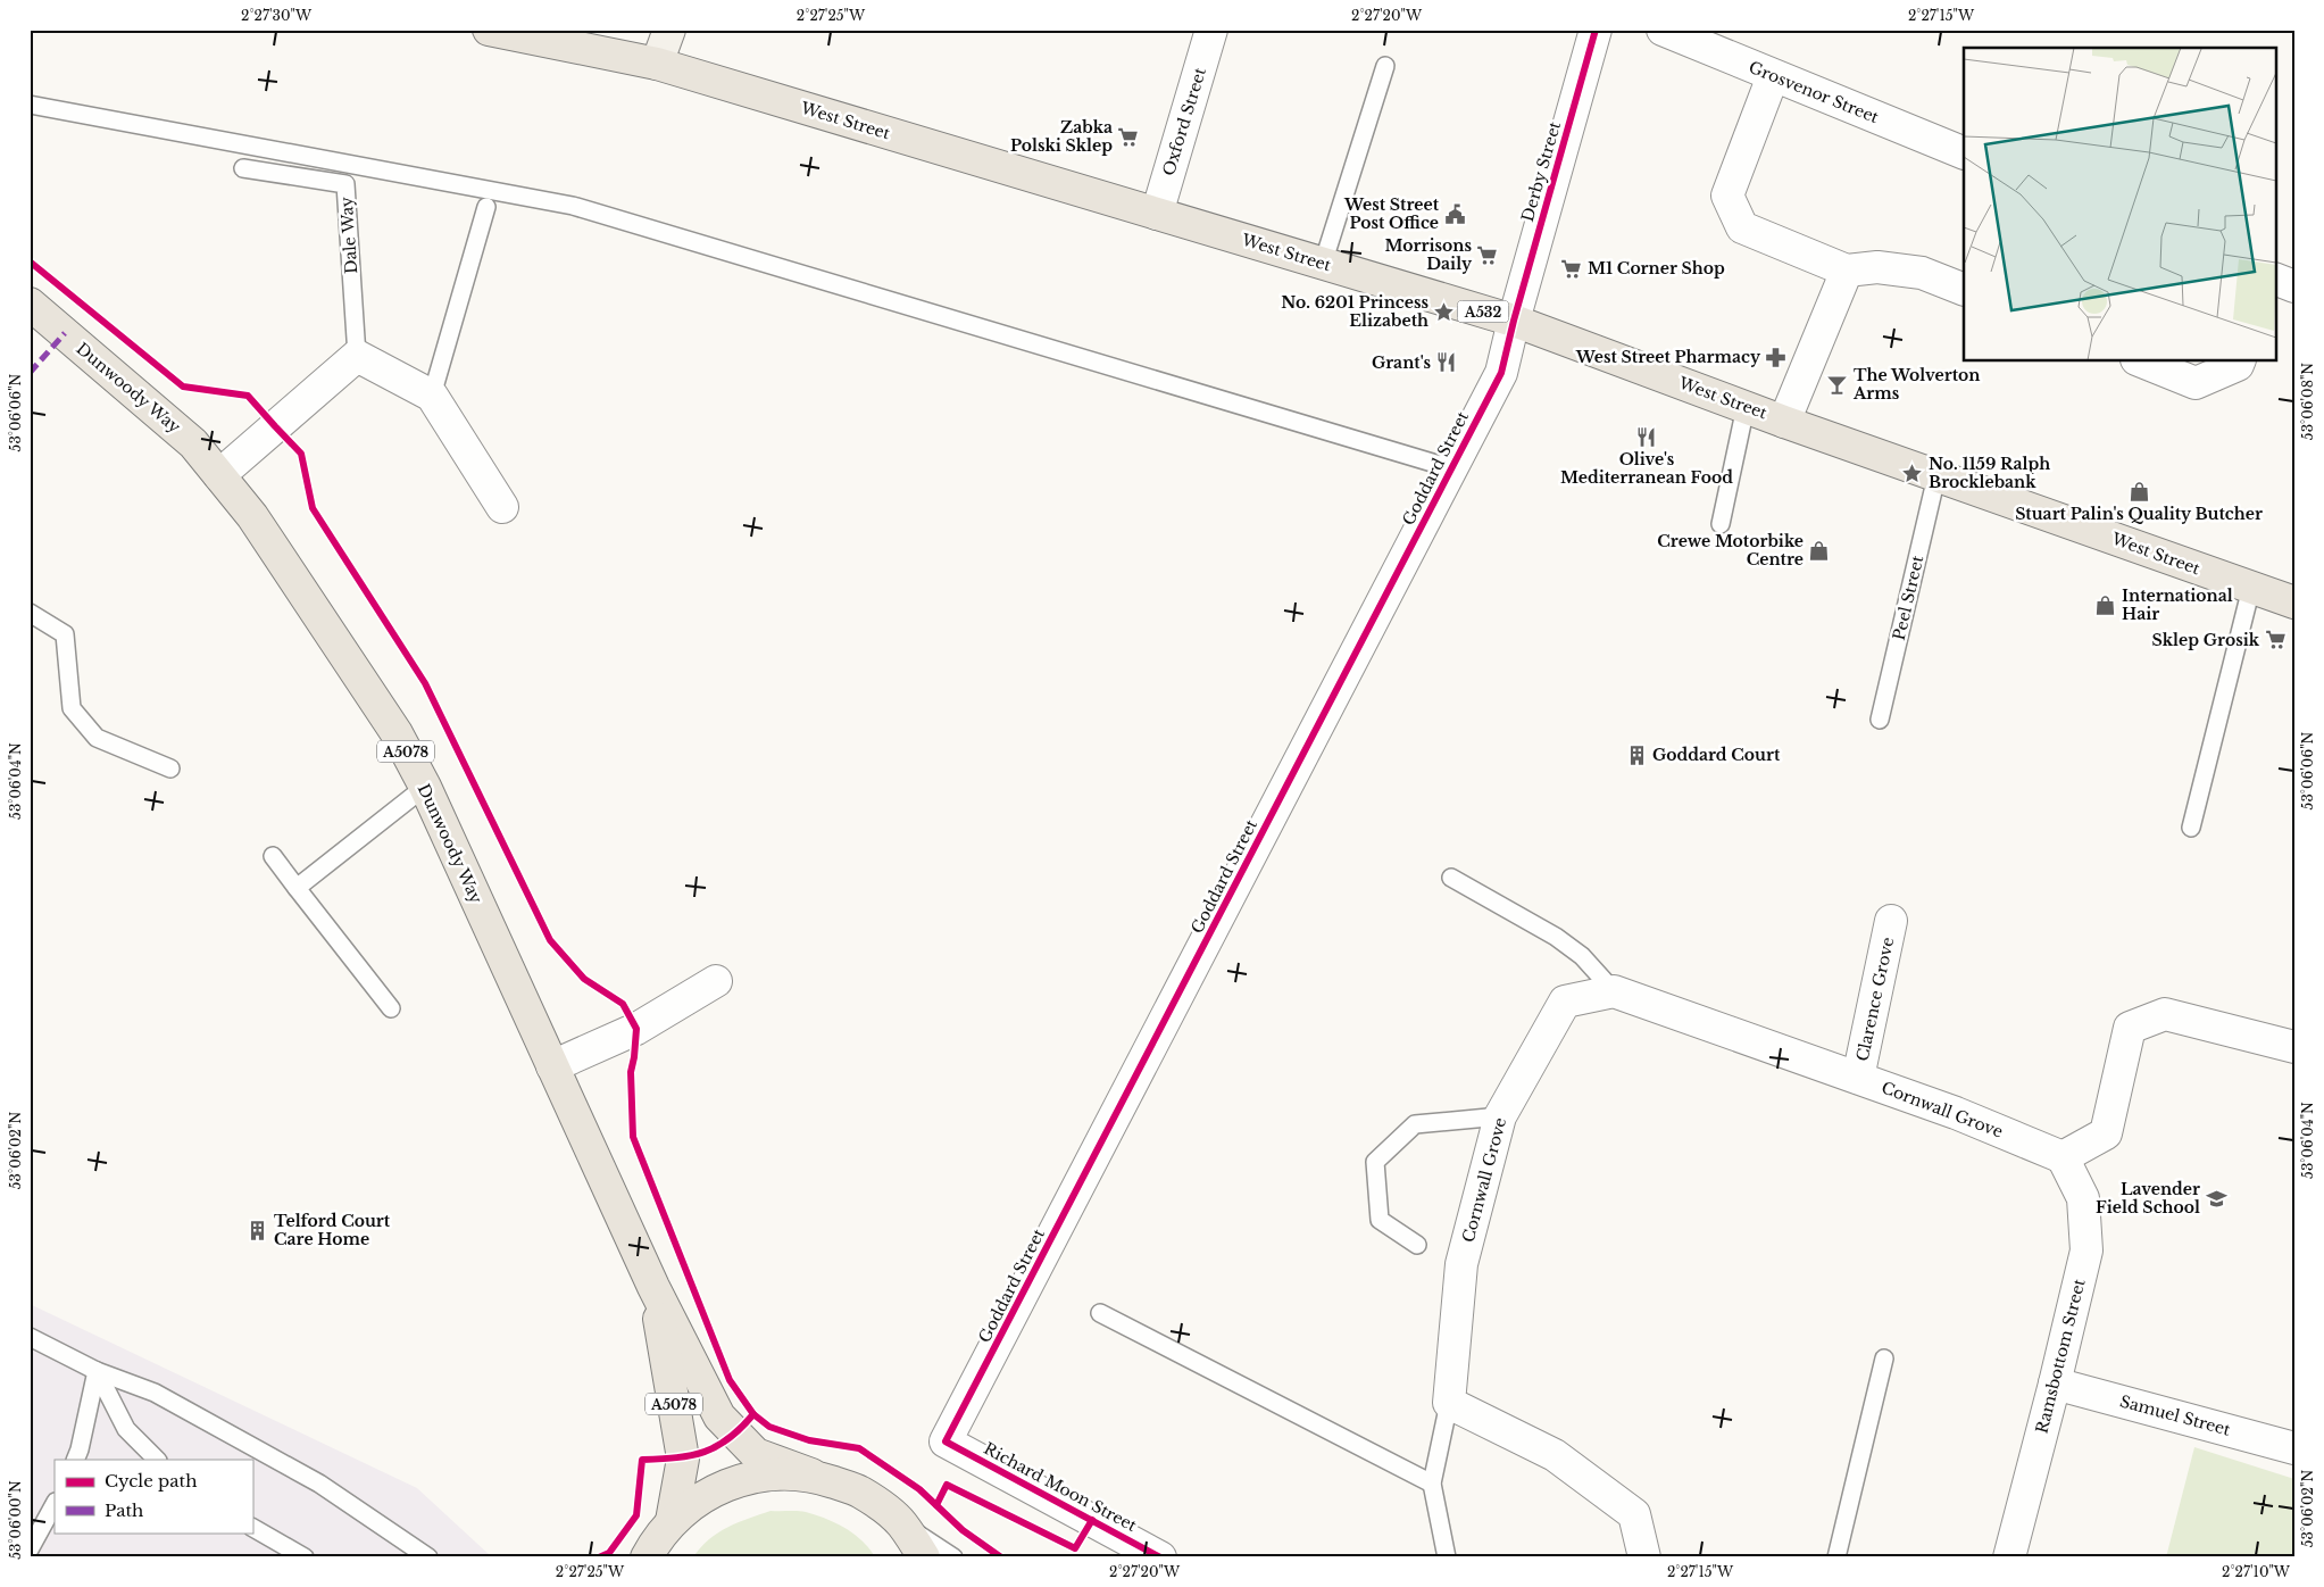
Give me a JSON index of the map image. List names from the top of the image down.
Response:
{
  "streets": {
    "main road": [
      "West Street",
      "A532",
      "Dunwoody Way",
      "A5078"
    ],
    "street": [
      "Grosvenor Street",
      "Oxford Street",
      "Derby Street",
      "Goddard Street",
      "Clarence Grove",
      "Cornwall Grove",
      "Ramsbottom Street",
      "Samuel Street",
      "Richard Moon Street"
    ],
    "lane": ["Dale Way", "Peel Street"]
  },
  "crossings": [
    ["West Street", "Oxford Street"],
    ["West Street", "Derby Street"],
    ["West Street", "Goddard Street"],
    ["West Street", "Peel Street"],
    ["Derby Street", "Goddard Street"],
    ["Goddard Street", "Richard Moon Street"],
    ["Clarence Grove", "Cornwall Grove"],
    ["Cornwall Grove", "Ramsbottom Street"],
    ["Ramsbottom Street", "Samuel Street"]
  ],
  "places": {
    "supermarket": [
      "Zabka Polski Sklep",
      "Morrisons Daily",
      "M1 Corner Shop",
      "Sklep Grosik"
    ],
    "public building": ["West Street Post Office"],
    "place": ["No. 6201 Princess Elizabeth", "No. 1159 Ralph Brocklebank"],
    "pharmacy": ["West Street Pharmacy"],
    "restaurant": ["Grant's", "Olive's Mediterranean Food"],
    "bar": ["The Wolverton Arms"],
    "shop": ["Stuart Palin's Quality Butcher", "Crewe Motorbike Centre", "International Hair"],
    "building": ["Goddard Court", "Telford Court Care Home"],
    "school or university": ["Lavender Field School"]
  },
  "legend": ["Cycle path", "Path"],
  "coordinates": [
    "2°27'30\"W",
    "2°27'25\"W",
    "2°27'20\"W",
    "2°27'15\"W",
    "53°06'08\"N",
    "53°06'06\"N",
    "53°06'04\"N",
    "53°06'02\"N",
    "53°06'00\"N",
    "2°27'10\"W"
  ]
}
